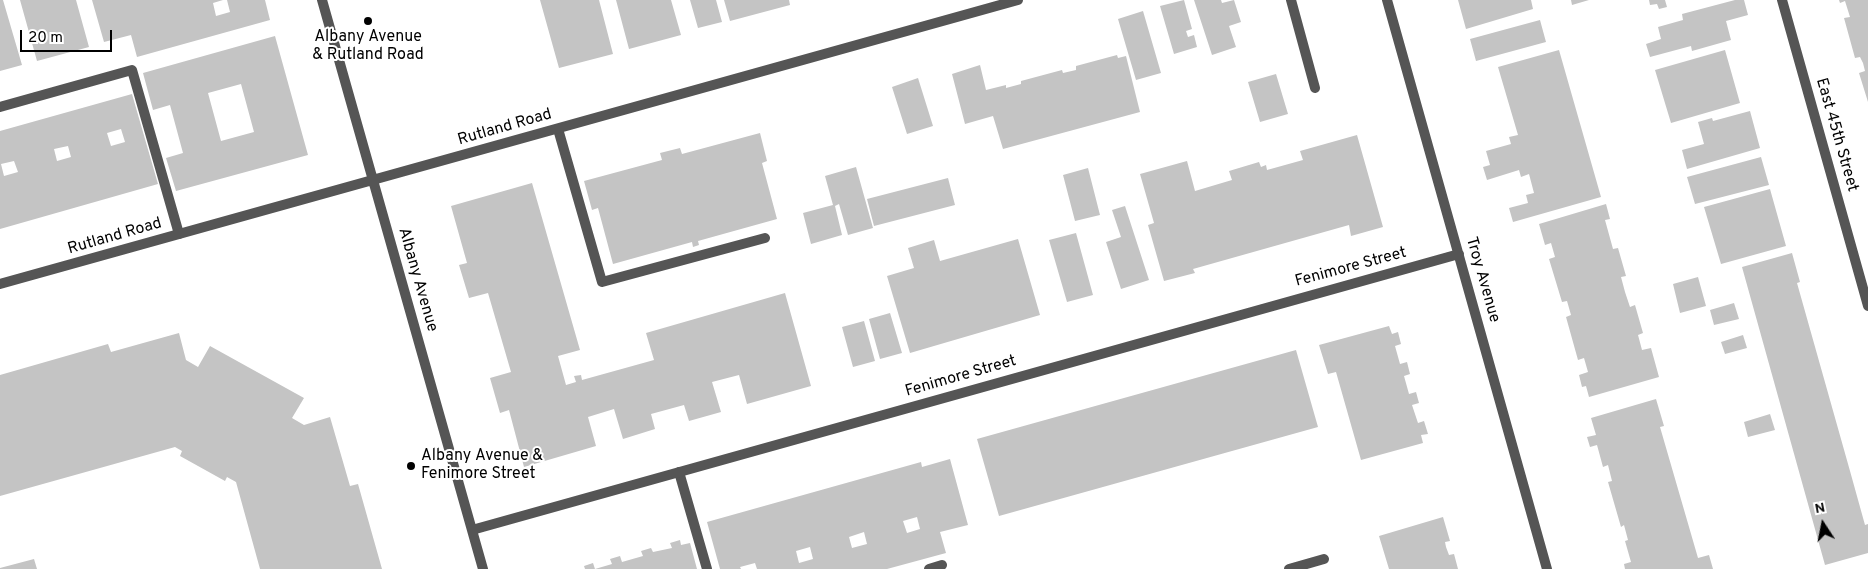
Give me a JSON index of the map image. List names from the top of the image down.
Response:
{
  "streets": {
    "street": [
      "Rutland Road",
      "East 45th Street",
      "Fenimore Street",
      "Albany Avenue",
      "Troy Avenue"
    ]
  },
  "crossings": [
    ["Rutland Road", "Albany Avenue"],
    ["Fenimore Street", "Albany Avenue"],
    ["Fenimore Street", "Troy Avenue"]
  ],
  "places": ["Albany Avenue & Rutland Road", "Albany Avenue & Fenimore Street"],
  "scale_bar": "20 m",
  "north": "top"
}
